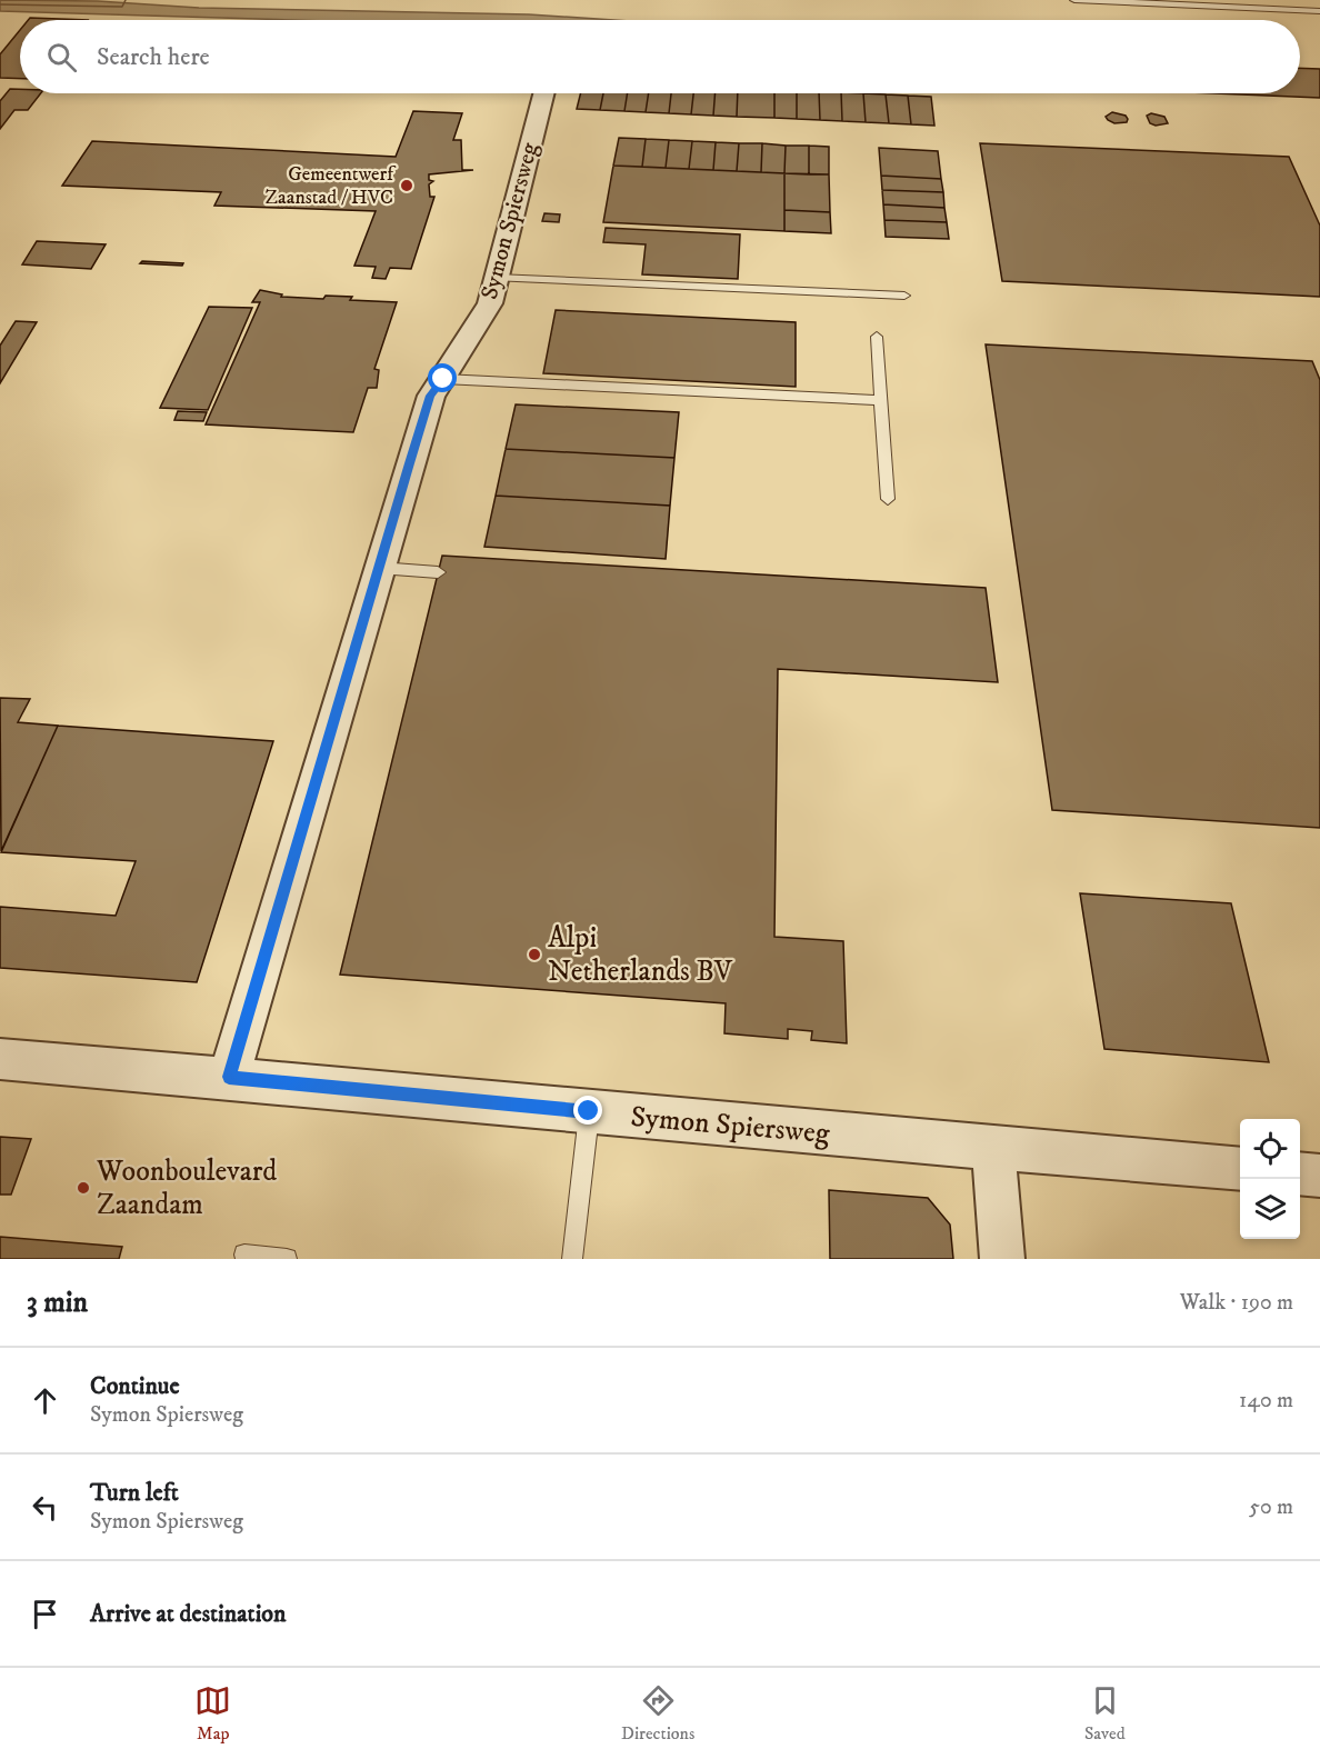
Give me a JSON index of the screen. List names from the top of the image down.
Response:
{
  "streets": {
    "street": ["Symon Spiersweg"]
  },
  "places": ["Gemeentwerf Zaanstad / HVC", "Alpi Netherlands BV", "Woonboulevard Zaandam"],
  "page": {
    "search": "Search here",
    "heading": ["3 min", "Walk · 190 m"],
    "list": [
      ["Continue", "Symon Spiersweg", "140 m"],
      ["Turn left", "Symon Spiersweg", "50 m"],
      "Arrive at destination"
    ],
    "nav": ["Map", "Directions", "Saved"]
  }
}
